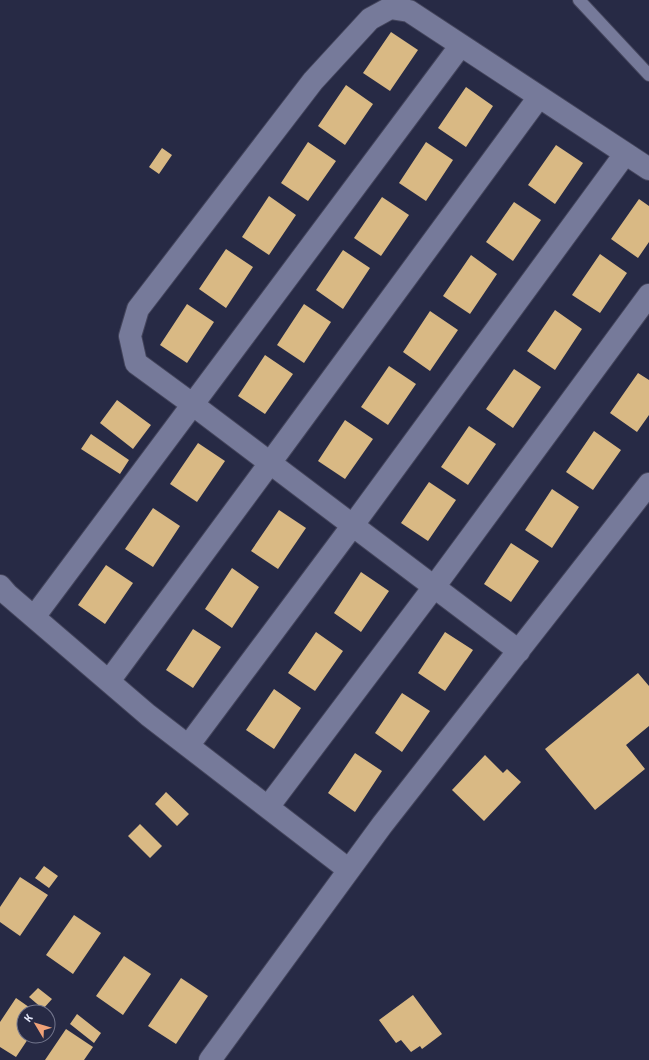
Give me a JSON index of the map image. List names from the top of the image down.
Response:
{
  "north": "top left"
}
